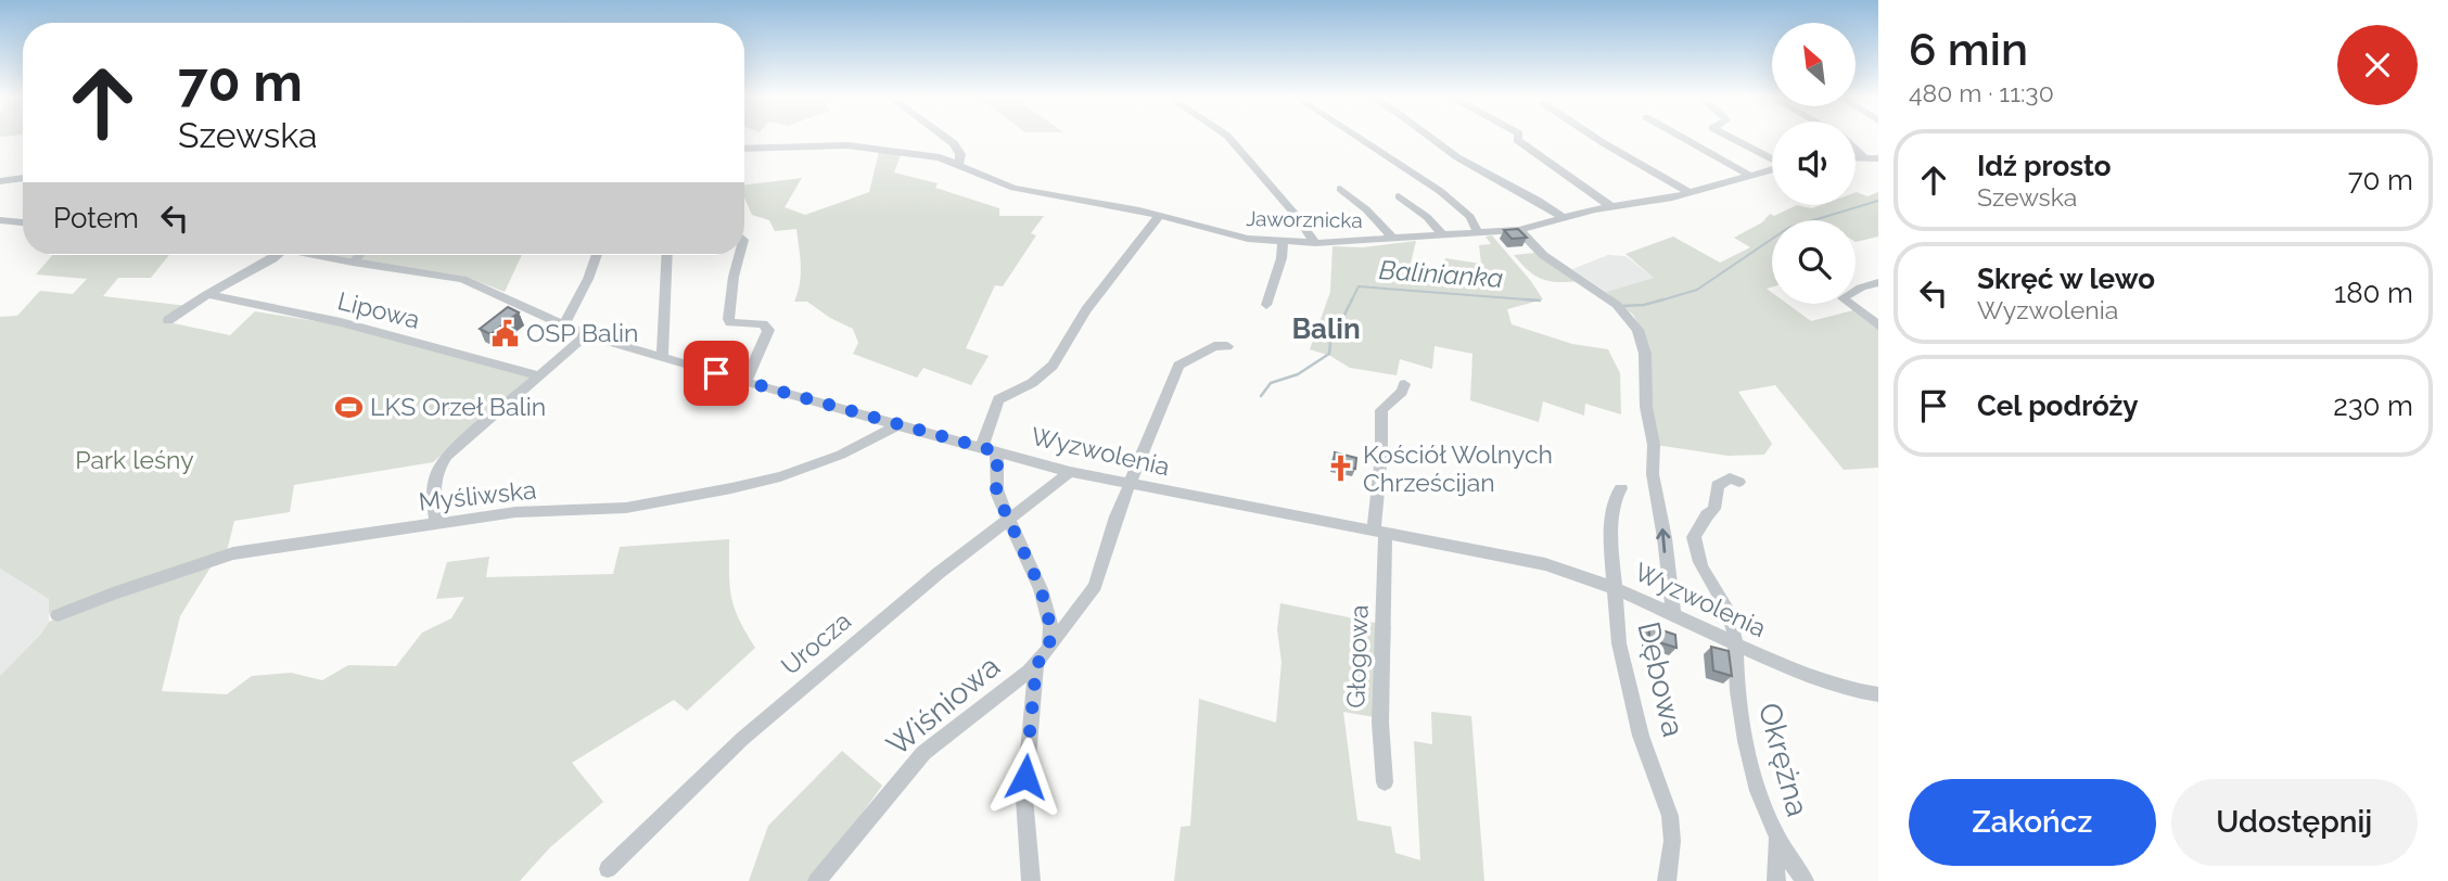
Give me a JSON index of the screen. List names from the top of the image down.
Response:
{
  "streets": {
    "street": [
      "Jaworznicka",
      "Lipowa",
      "Wyzwolenia",
      "Myśliwska",
      "Urocza",
      "Głogowa",
      "Dębowa",
      "Wiśniowa",
      "Okrężna"
    ]
  },
  "crossings": [
    ["Wyzwolenia", "Myśliwska"],
    ["Wyzwolenia", "Urocza"],
    ["Wyzwolenia", "Głogowa"],
    ["Wyzwolenia", "Dębowa"],
    ["Wyzwolenia", "Wiśniowa"],
    ["Wyzwolenia", "Okrężna"]
  ],
  "districts": ["Balin"],
  "water": ["Balinianka"],
  "parks": ["Park leśny"],
  "places": {
    "public building": ["OSP Balin"],
    "sports": ["LKS Orzeł Balin"],
    "church": ["Kościół Wolnych Chrześcijan"]
  },
  "north": "top left",
  "page": {
    "heading": ["6 min", "480 m · 11:30"],
    "turn": ["70 m", "Szewska"],
    "list": [
      {
        "name": "Idź prosto",
        "note": "Szewska",
        "value": "70 m"
      },
      {
        "name": "Skręć w lewo",
        "note": "Wyzwolenia",
        "value": "180 m"
      },
      {
        "name": "Cel podróży",
        "value": "230 m"
      }
    ],
    "then": "Potem",
    "buttons": ["Zakończ", "Udostępnij"]
  }
}
